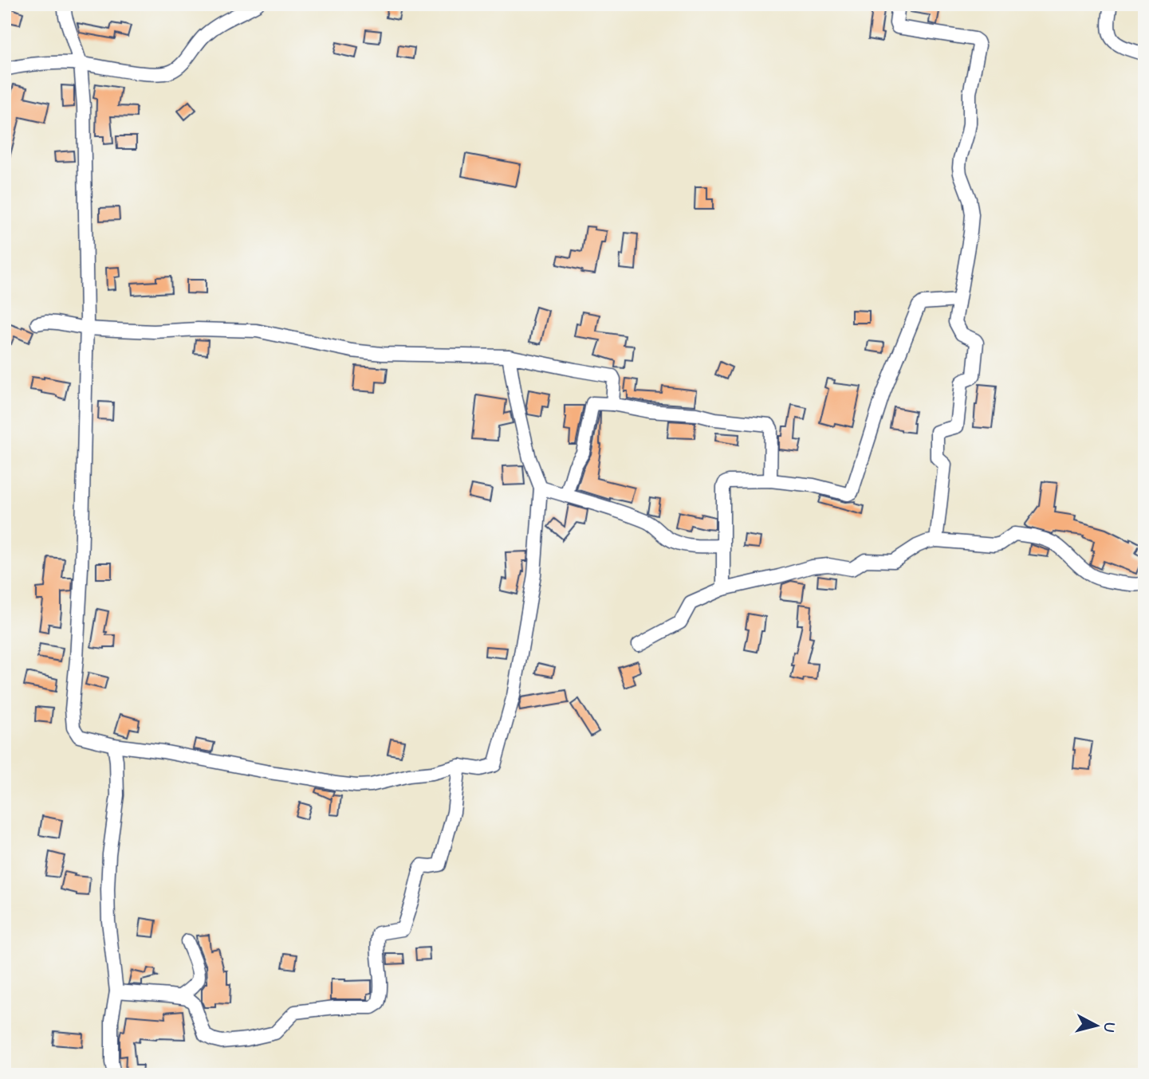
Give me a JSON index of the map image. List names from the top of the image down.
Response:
{
  "north": "right"
}
